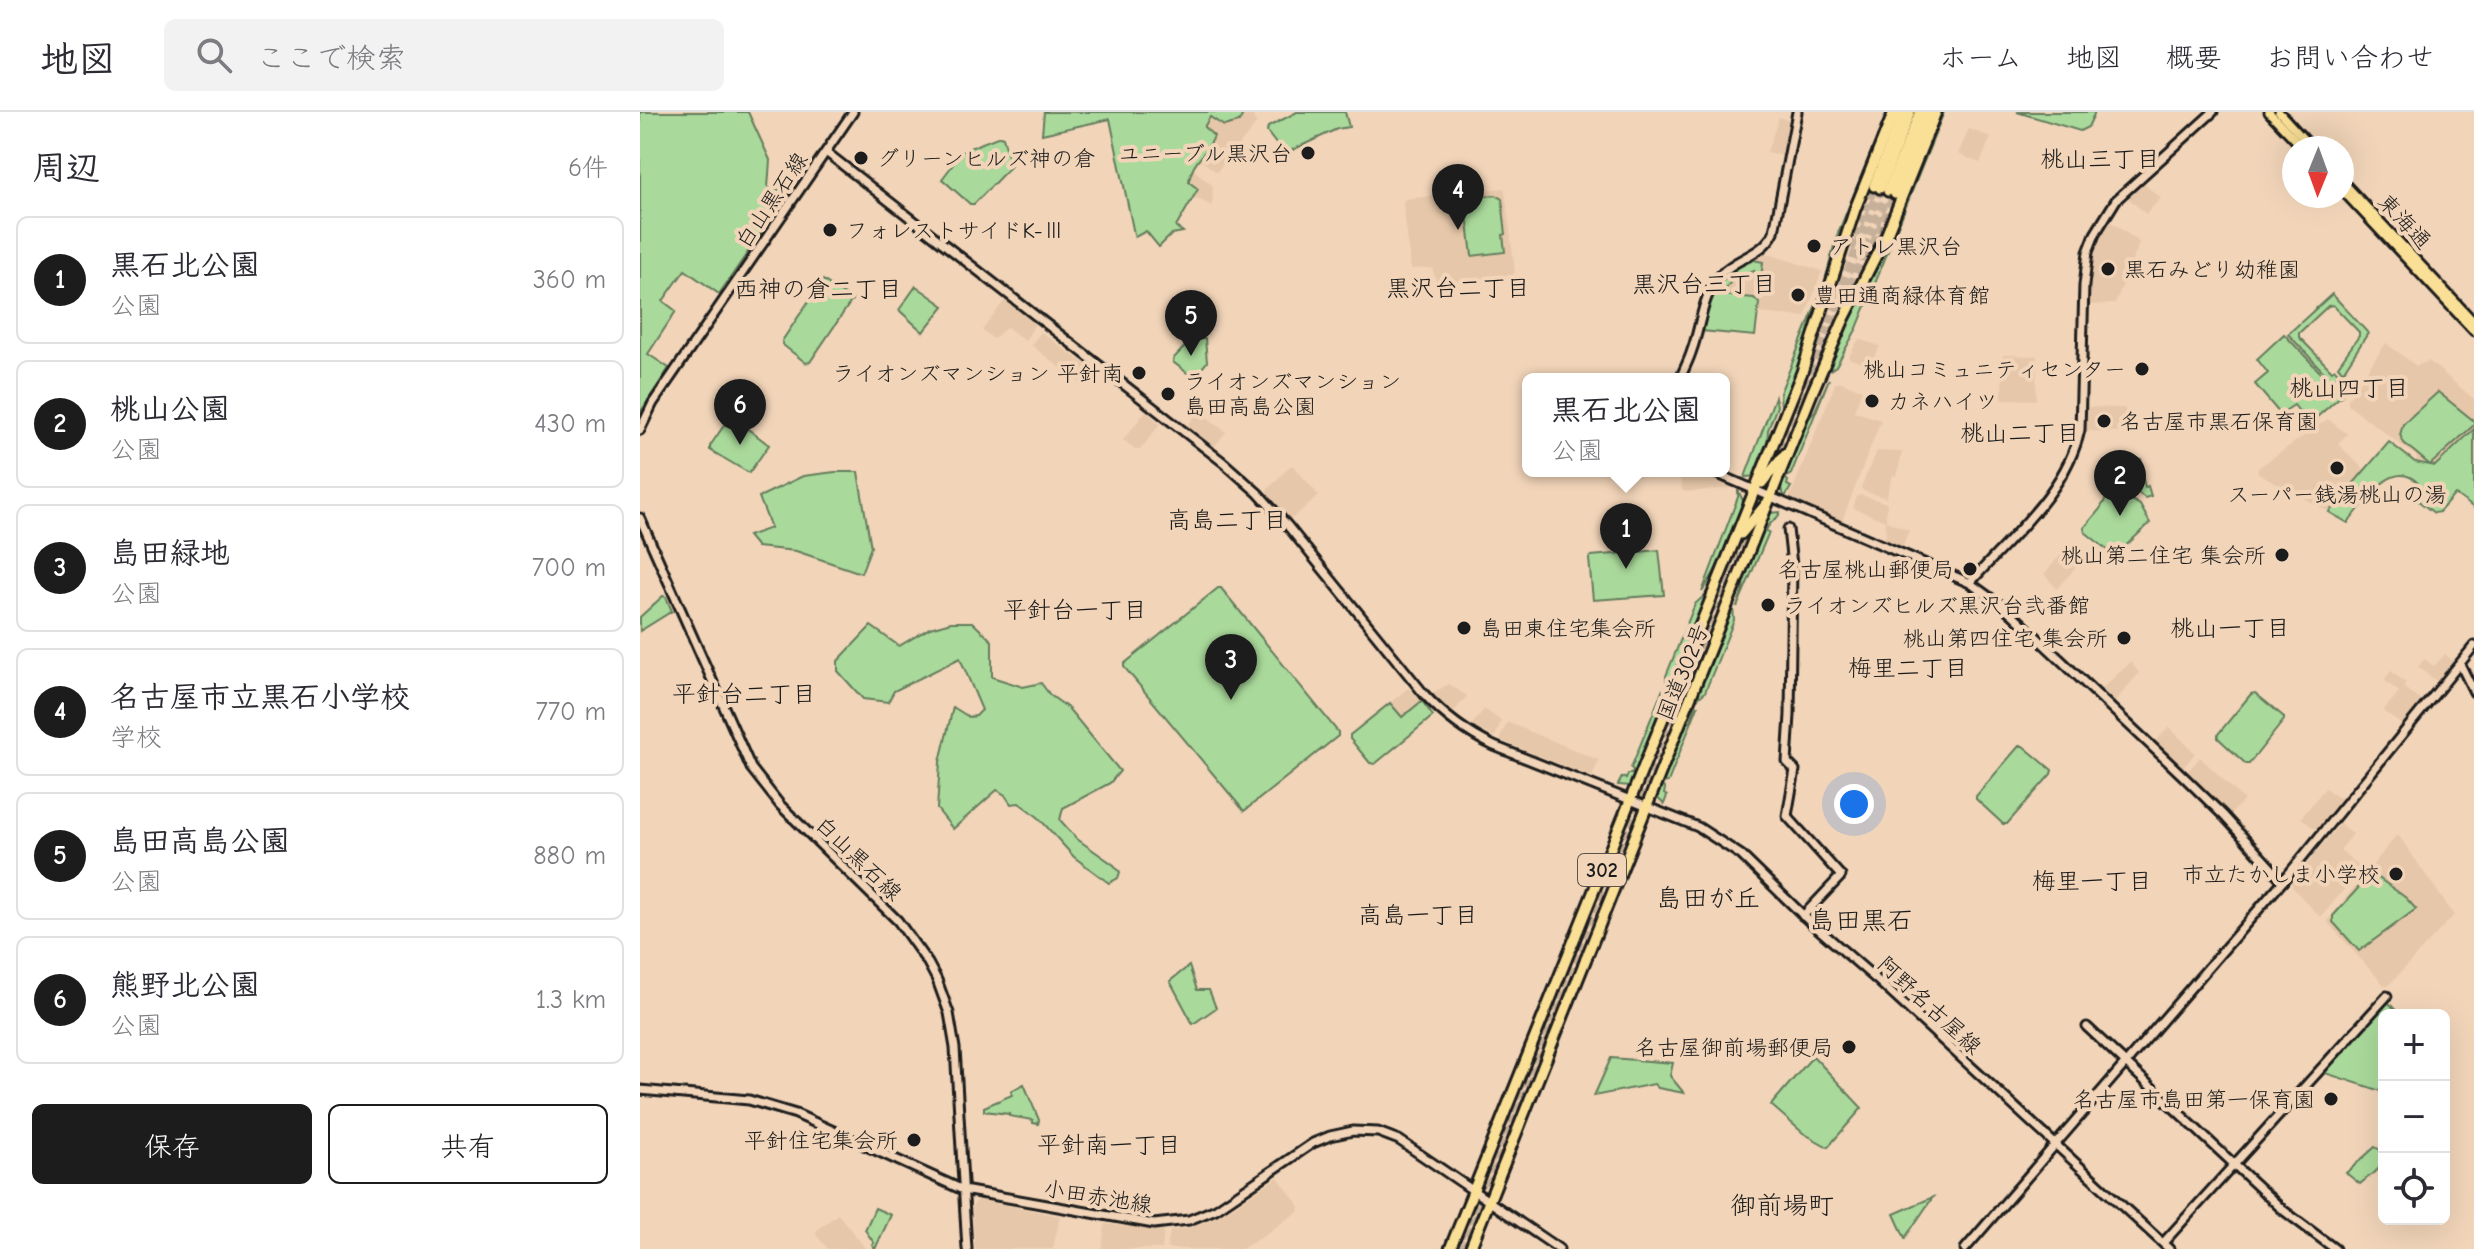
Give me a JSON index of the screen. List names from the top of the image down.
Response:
{
  "streets": {
    "highway": ["国道302号", "302"],
    "main road": ["東海通"],
    "street": ["白山黒石線", "阿野名古屋線", "小田赤池線"]
  },
  "crossings": [
    ["白山黒石線", "阿野名古屋線"],
    ["白山黒石線", "小田赤池線"],
    ["国道302号", "阿野名古屋線"],
    ["国道302号", "小田赤池線"]
  ],
  "districts": [
    "桃山三丁目",
    "黒沢台三丁目",
    "黒沢台二丁目",
    "西神の倉二丁目",
    "桃山四丁目",
    "桃山二丁目",
    "高島二丁目",
    "平針台一丁目",
    "桃山一丁目",
    "梅里二丁目",
    "平針台二丁目",
    "梅里一丁目",
    "島田が丘",
    "高島一丁目",
    "島田黒石",
    "平針南一丁目",
    "御前場町"
  ],
  "places": [
    "ユニーブル黒沢台",
    "グリーンヒルズ神の倉",
    "フォレストサイドK-Ⅲ",
    "アトレ黒沢台",
    "黒石みどり幼稚園",
    "豊田通商緑体育館",
    "桃山コミュニティセンター",
    "ライオンズマンション 平針南",
    "ライオンズマンション 島田高島公園",
    "カネハイツ",
    "名古屋市黒石保育園",
    "スーパー銭湯桃山の湯",
    "桃山第二住宅 集会所",
    "名古屋桃山郵便局",
    "ライオンズヒルズ黒沢台弐番館",
    "島田東住宅集会所",
    "桃山第四住宅 集会所",
    "市立たかしま小学校",
    "名古屋御前場郵便局",
    "名古屋市島田第一保育園",
    "平針住宅集会所"
  ],
  "north": "bottom",
  "page": {
    "header": "地図",
    "search": "ここで検索",
    "nav": [
      "ホーム",
      "地図",
      "概要",
      "お問い合わせ"
    ],
    "heading": ["周辺", "6件"],
    "pins": [
      "4",
      "5",
      "6",
      "2",
      "1",
      "3"
    ],
    "list": [
      {
        "mark": "1",
        "name": "黒石北公園",
        "note": "公園",
        "value": "360 m"
      },
      {
        "mark": "2",
        "name": "桃山公園",
        "note": "公園",
        "value": "430 m"
      },
      {
        "mark": "3",
        "name": "島田緑地",
        "note": "公園",
        "value": "700 m"
      },
      {
        "mark": "4",
        "name": "名古屋市立黒石小学校",
        "note": "学校",
        "value": "770 m"
      },
      {
        "mark": "5",
        "name": "島田高島公園",
        "note": "公園",
        "value": "880 m"
      },
      {
        "mark": "6",
        "name": "熊野北公園",
        "note": "公園",
        "value": "1.3 km"
      }
    ],
    "popup": ["黒石北公園", "公園"],
    "map_buttons": ["+", "−"],
    "buttons": ["保存", "共有"]
  }
}
